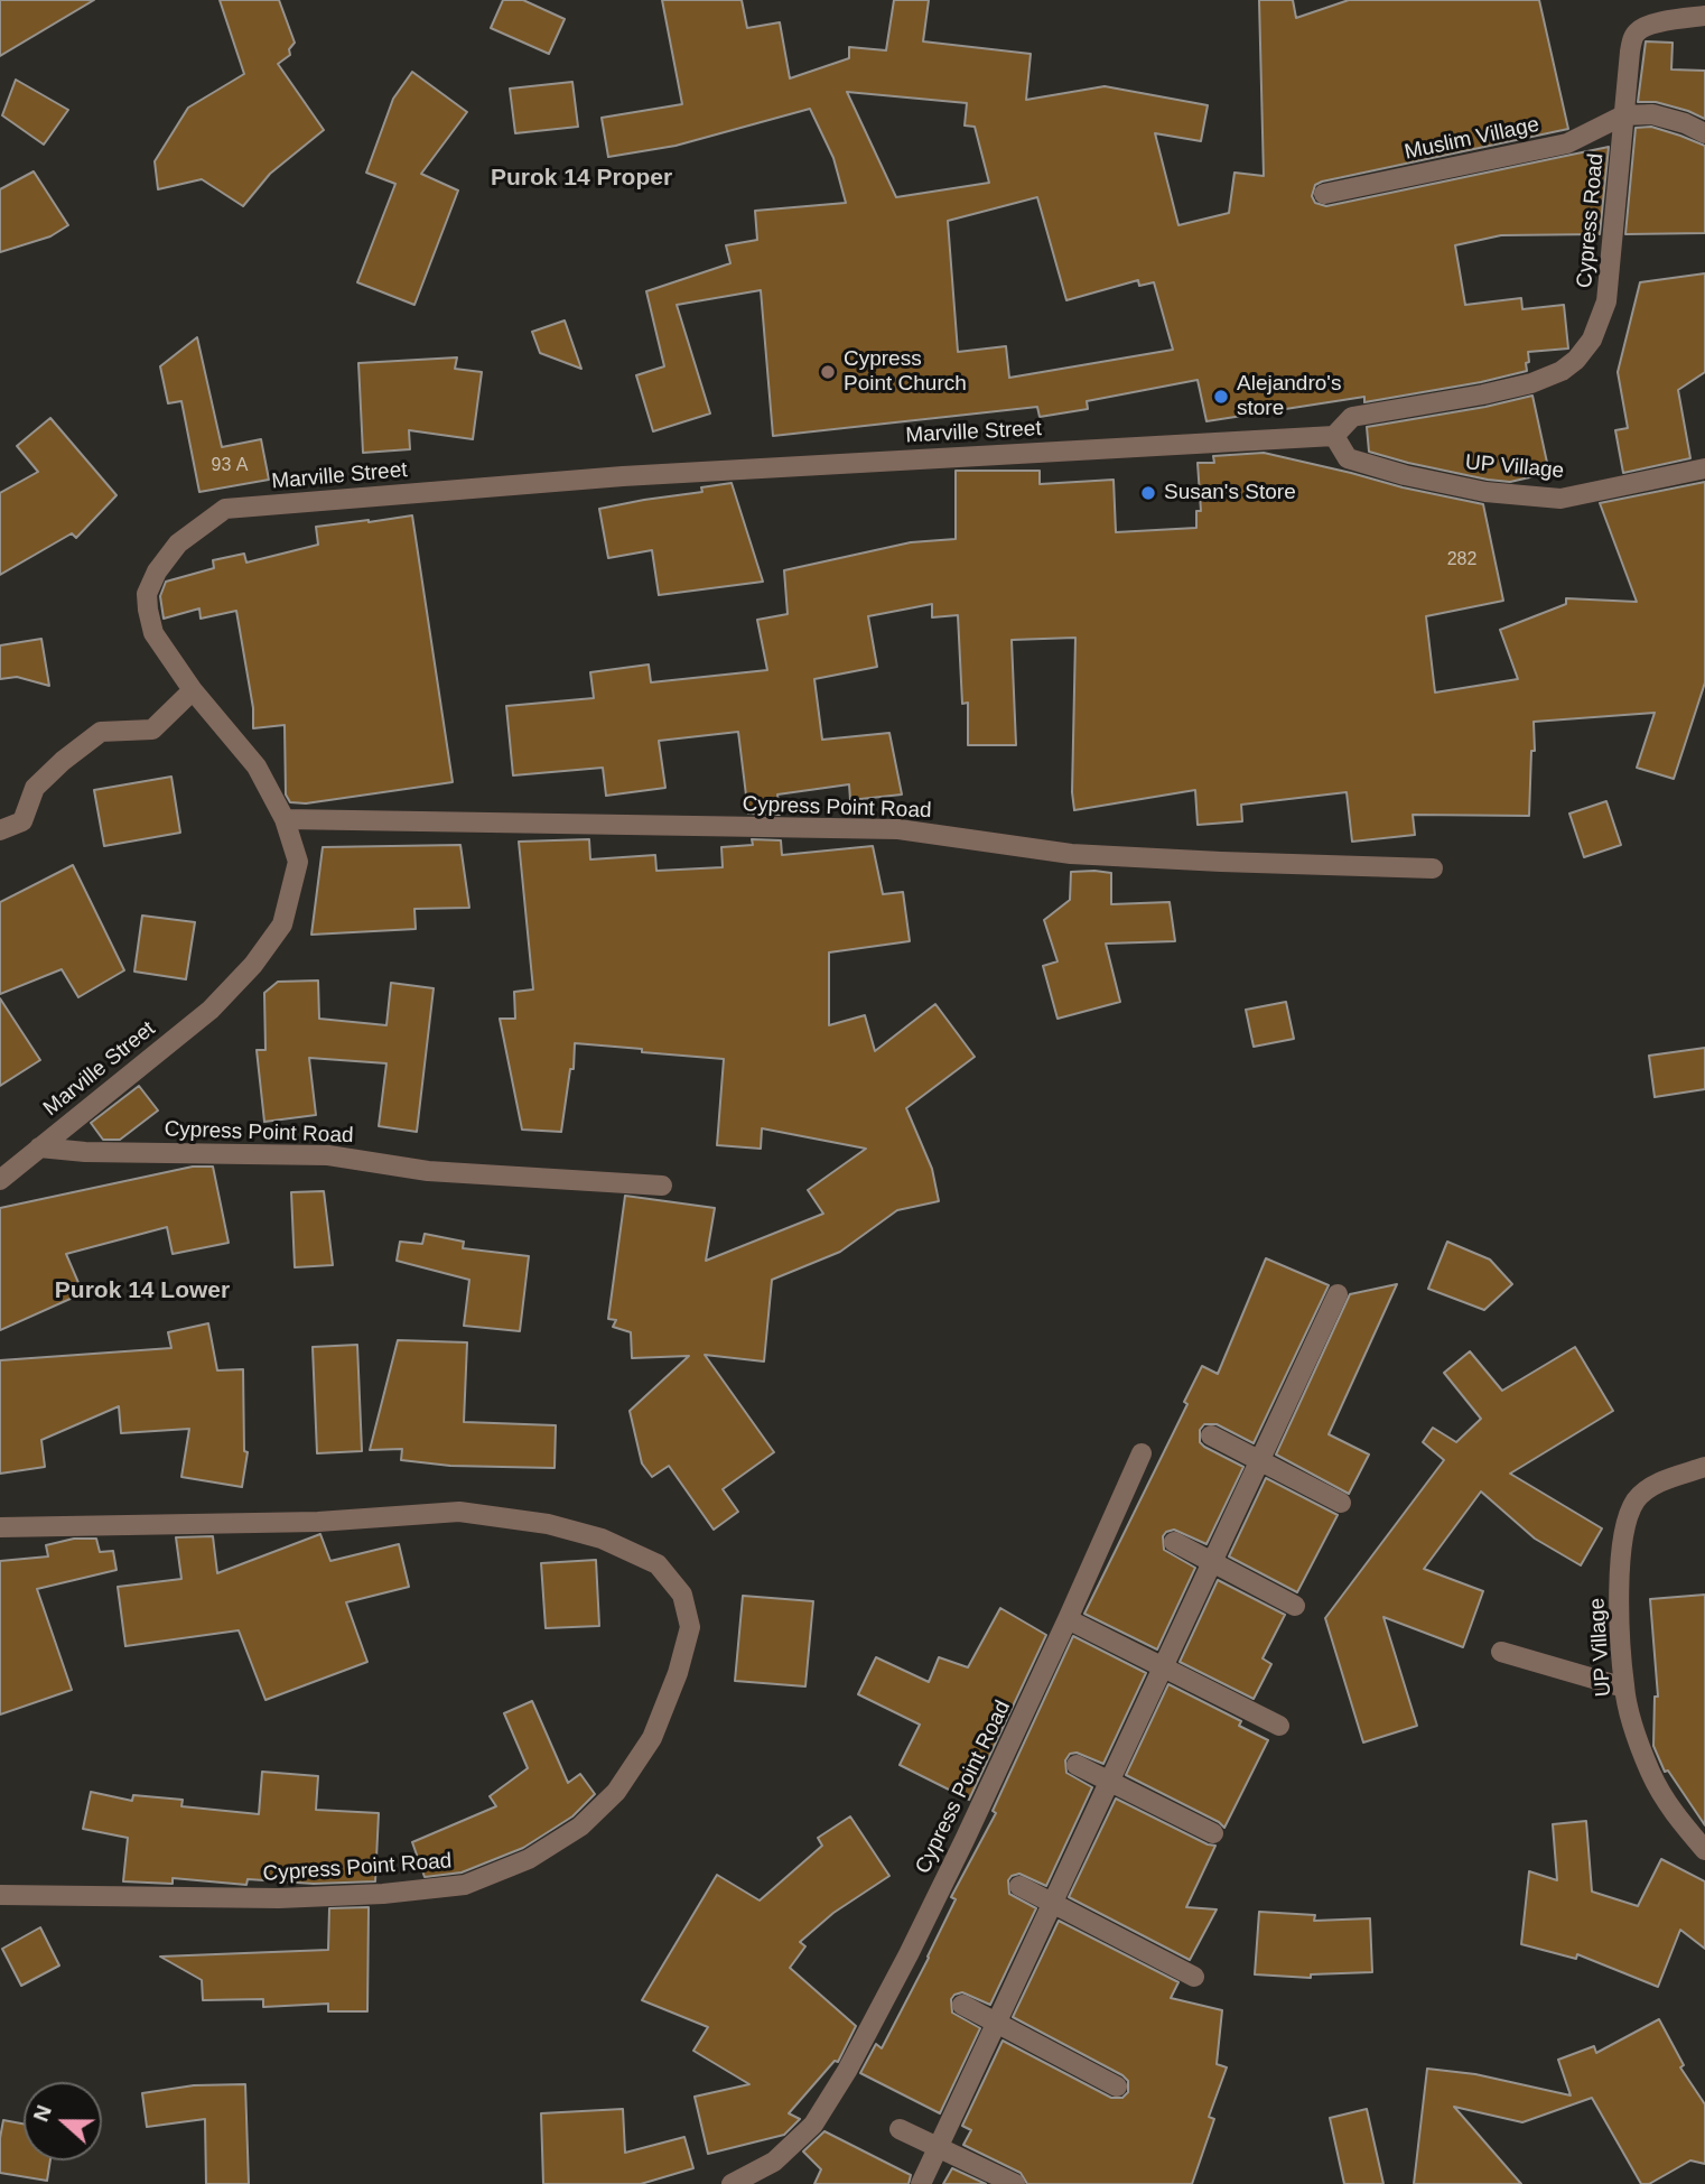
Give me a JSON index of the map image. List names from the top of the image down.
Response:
{
  "streets": {
    "street": [
      "Muslim Village",
      "Cypress Road",
      "Marville Street",
      "UP Village",
      "Cypress Point Road"
    ]
  },
  "crossings": [
    ["Muslim Village", "Cypress Road"],
    ["Cypress Road", "Marville Street"],
    ["Cypress Road", "UP Village"],
    ["Marville Street", "UP Village"],
    ["Marville Street", "Cypress Point Road"]
  ],
  "districts": ["Purok 14 Proper", "Purok 14 Lower"],
  "places": ["Cypress Point Church", "Alejandro's store", "Susan's Store"],
  "house_numbers": ["93 A", "282"],
  "north": "left"
}
